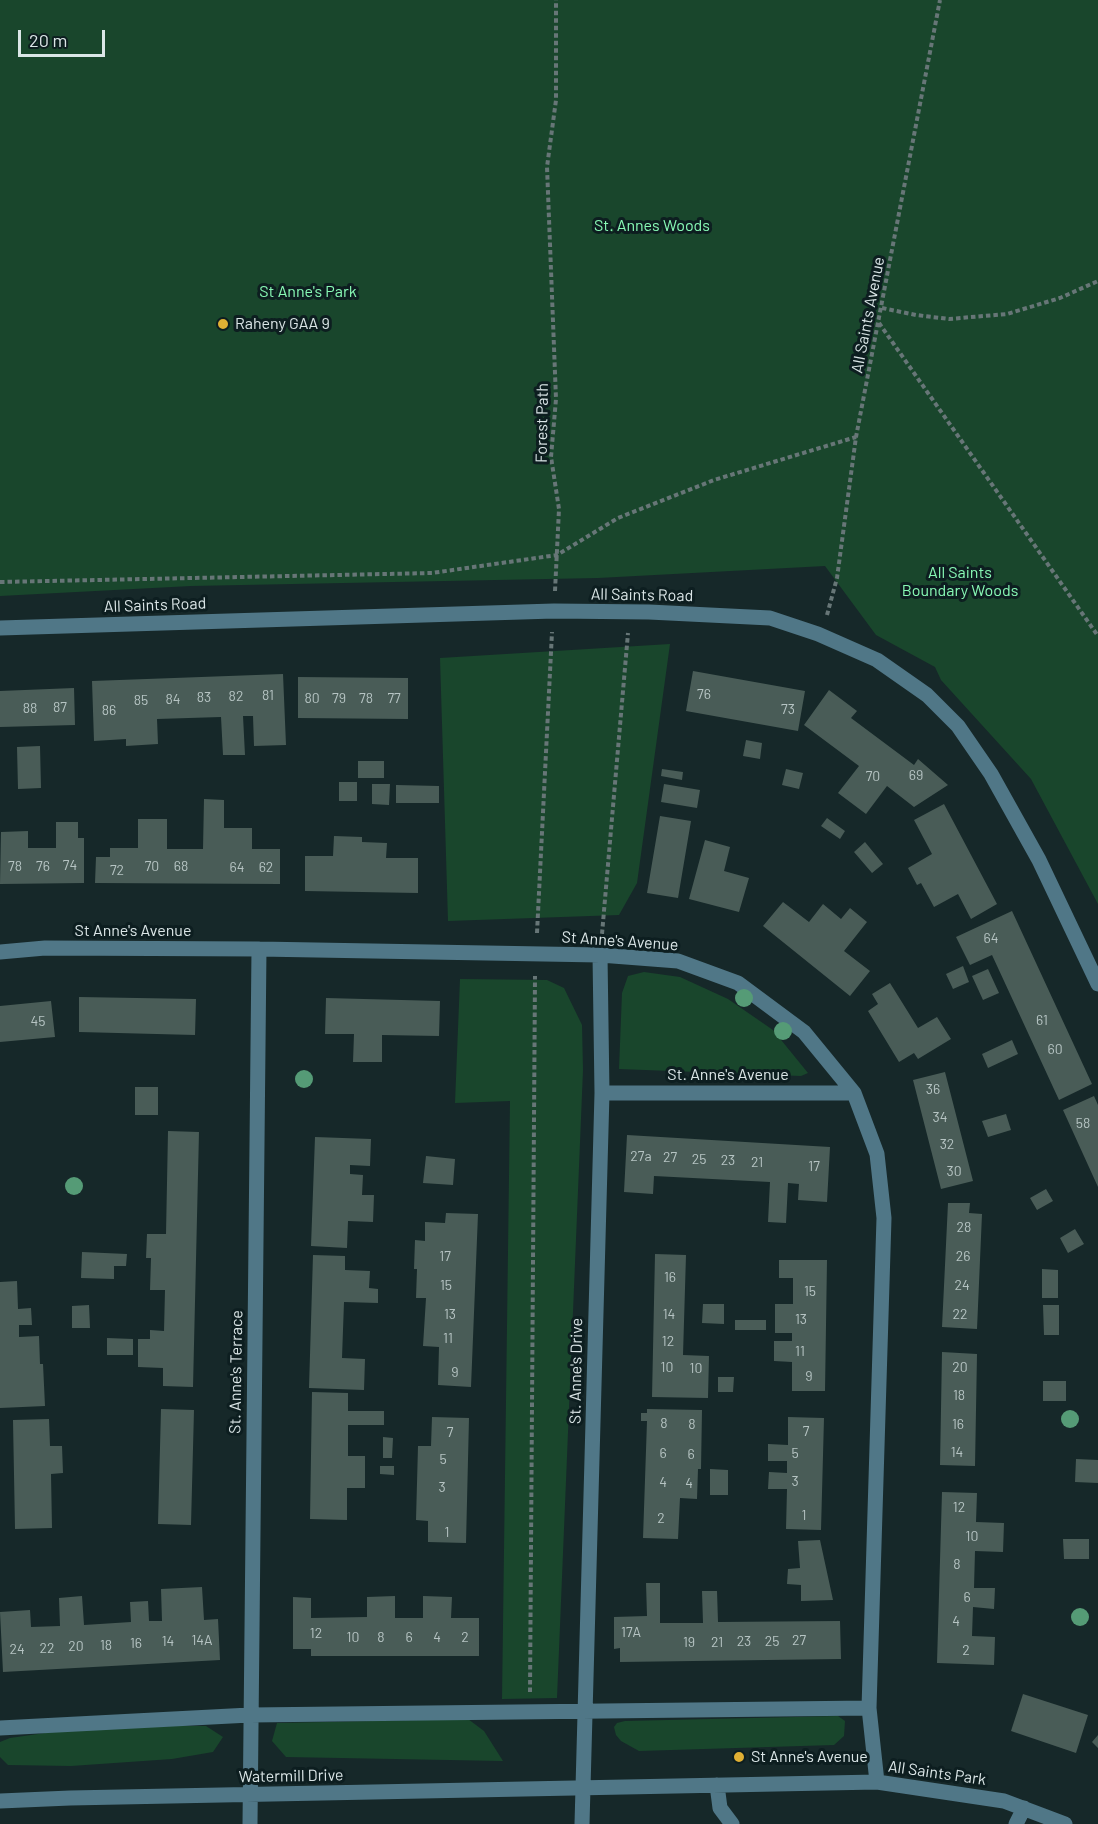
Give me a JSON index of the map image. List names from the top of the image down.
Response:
{
  "streets": {
    "street": [
      "All Saints Road",
      "St Anne's Avenue",
      "St. Anne's Avenue",
      "St. Anne's Drive",
      "St. Anne's Terrace",
      "All Saints Park",
      "Watermill Drive"
    ],
    "path": ["All Saints Avenue", "Forest Path"]
  },
  "crossings": [
    ["All Saints Avenue", "All Saints Road"],
    ["Forest Path", "All Saints Road"],
    ["Forest Path", "St Anne's Avenue"],
    ["St Anne's Avenue", "St. Anne's Avenue"],
    ["St Anne's Avenue", "St. Anne's Drive"],
    ["St Anne's Avenue", "St. Anne's Terrace"],
    ["St Anne's Avenue", "All Saints Park"],
    ["St. Anne's Avenue", "St. Anne's Drive"],
    ["St. Anne's Drive", "All Saints Park"],
    ["St. Anne's Drive", "Watermill Drive"],
    ["St. Anne's Terrace", "Watermill Drive"],
    ["All Saints Park", "Watermill Drive"]
  ],
  "parks": ["St. Annes Woods", "St Anne's Park", "All Saints Boundary Woods"],
  "places": ["Raheny GAA 9", "St Anne's Avenue"],
  "house_numbers": [
    "76",
    "81",
    "82",
    "83",
    "80",
    "79",
    "78",
    "77",
    "84",
    "85",
    "87",
    "88",
    "73",
    "86",
    "69",
    "70",
    "74",
    "78",
    "76",
    "70",
    "68",
    "64",
    "62",
    "72",
    "64",
    "61",
    "45",
    "60",
    "36",
    "34",
    "58",
    "32",
    "27a",
    "27",
    "25",
    "23",
    "21",
    "17",
    "30",
    "28",
    "17",
    "26",
    "16",
    "15",
    "24",
    "15",
    "13",
    "14",
    "22",
    "13",
    "11",
    "12",
    "11",
    "10",
    "20",
    "10",
    "9",
    "9",
    "18",
    "8",
    "8",
    "16",
    "7",
    "7",
    "14",
    "6",
    "5",
    "6",
    "5",
    "3",
    "4",
    "4",
    "3",
    "12",
    "1",
    "2",
    "1",
    "10",
    "8",
    "6",
    "4",
    "17A",
    "12",
    "10",
    "8",
    "6",
    "4",
    "2",
    "14A",
    "27",
    "14",
    "23",
    "25",
    "19",
    "21",
    "16",
    "18",
    "20",
    "22",
    "24",
    "2"
  ],
  "scale_bar": "20 m"
}
